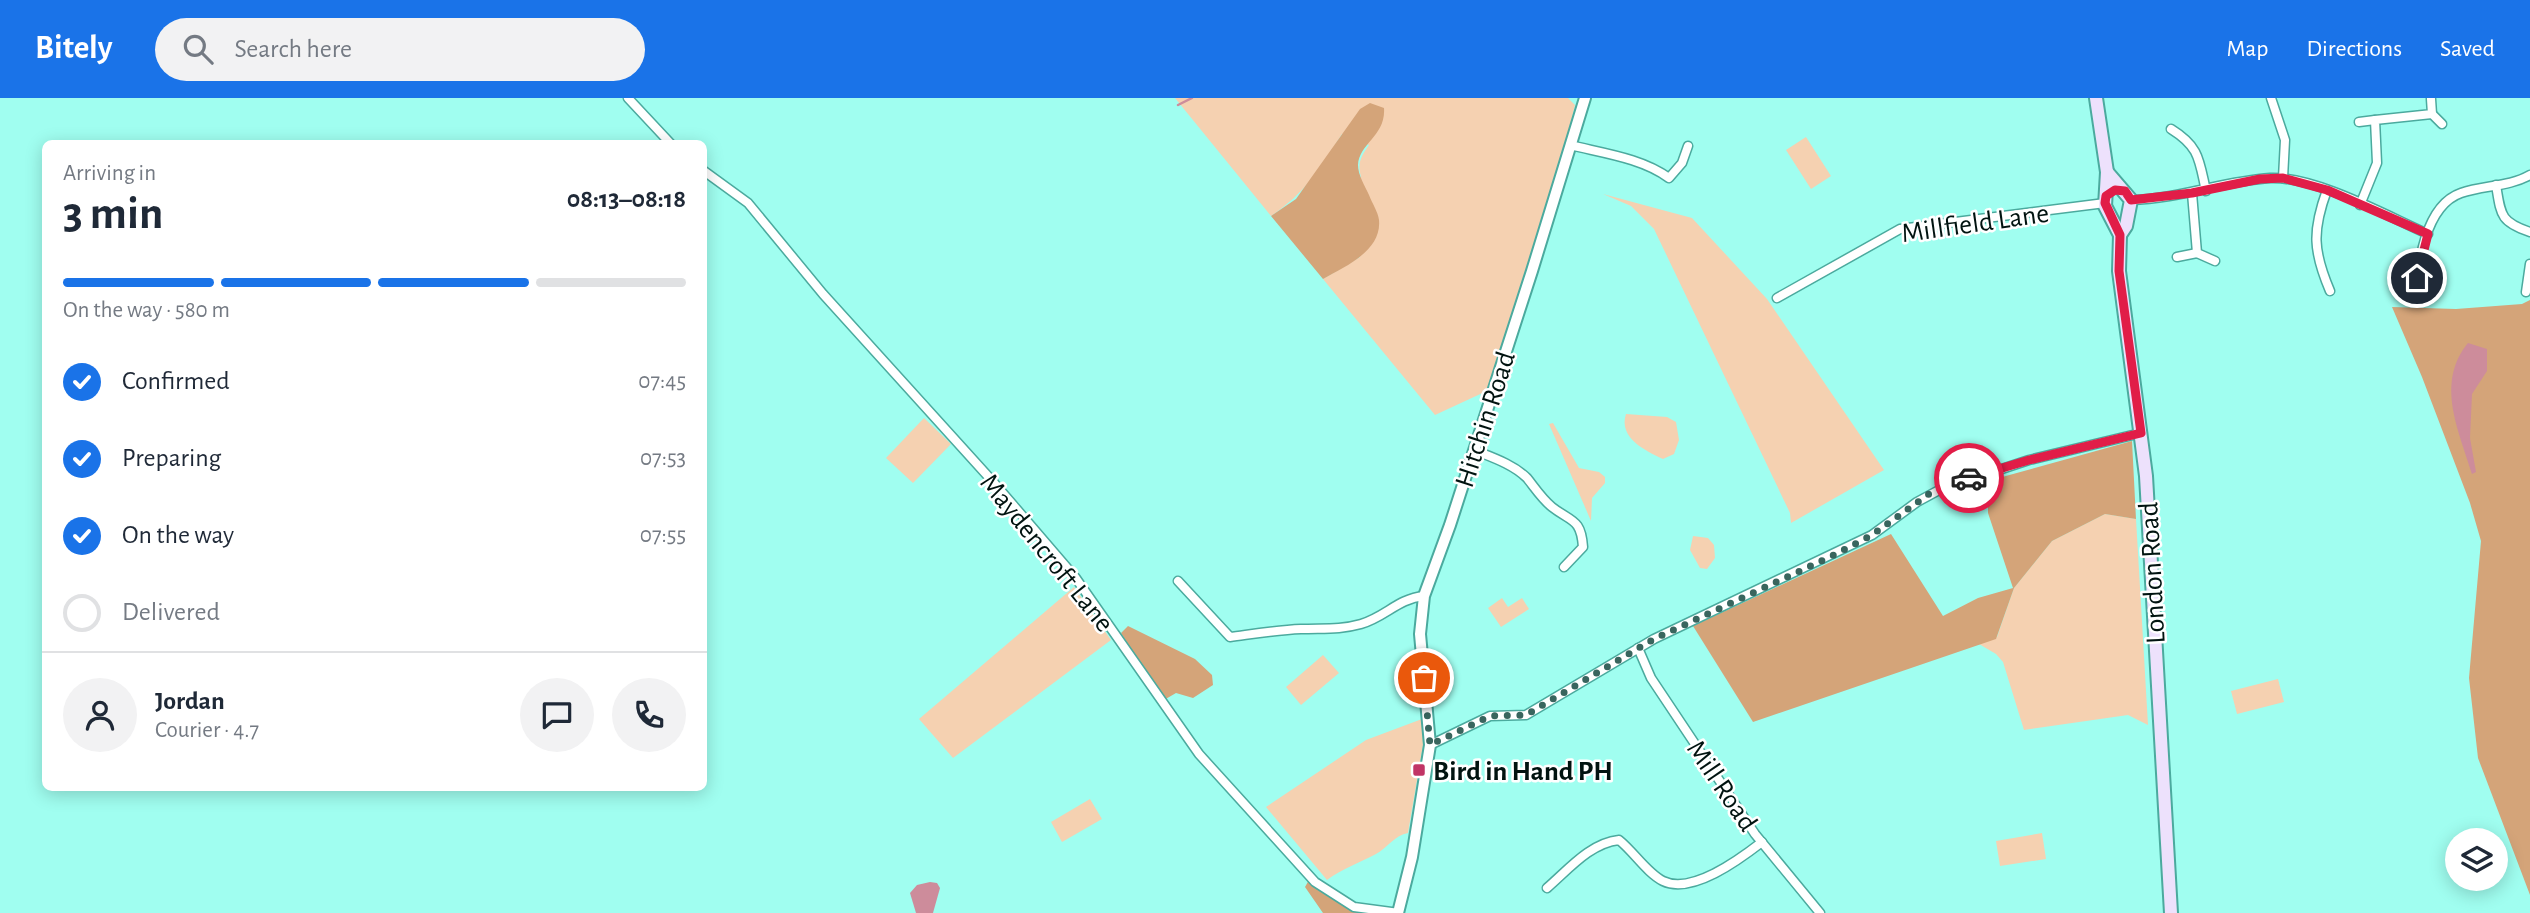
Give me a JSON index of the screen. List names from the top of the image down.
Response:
{
  "streets": {
    "main road": ["London Road"],
    "street": [
      "Millfield Lane",
      "Hitchin Road",
      "Maydencroft Lane",
      "Mill Road"
    ]
  },
  "crossings": [
    ["Millfield Lane", "London Road"],
    ["Hitchin Road", "Maydencroft Lane"]
  ],
  "places": {
    "transit": ["Bird in Hand PH"]
  },
  "page": {
    "header": "Bitely",
    "search": "Search here",
    "nav": ["Map", "Directions", "Saved"],
    "heading": ["3 min", "Arriving in", "08:13–08:18"],
    "panel": ["Jordan", "Courier · 4.7"],
    "bar": "On the way · 580 m",
    "list": [
      ["Confirmed", "07:45"],
      ["Preparing", "07:53"],
      ["On the way", "07:55"],
      "Delivered"
    ]
  }
}
